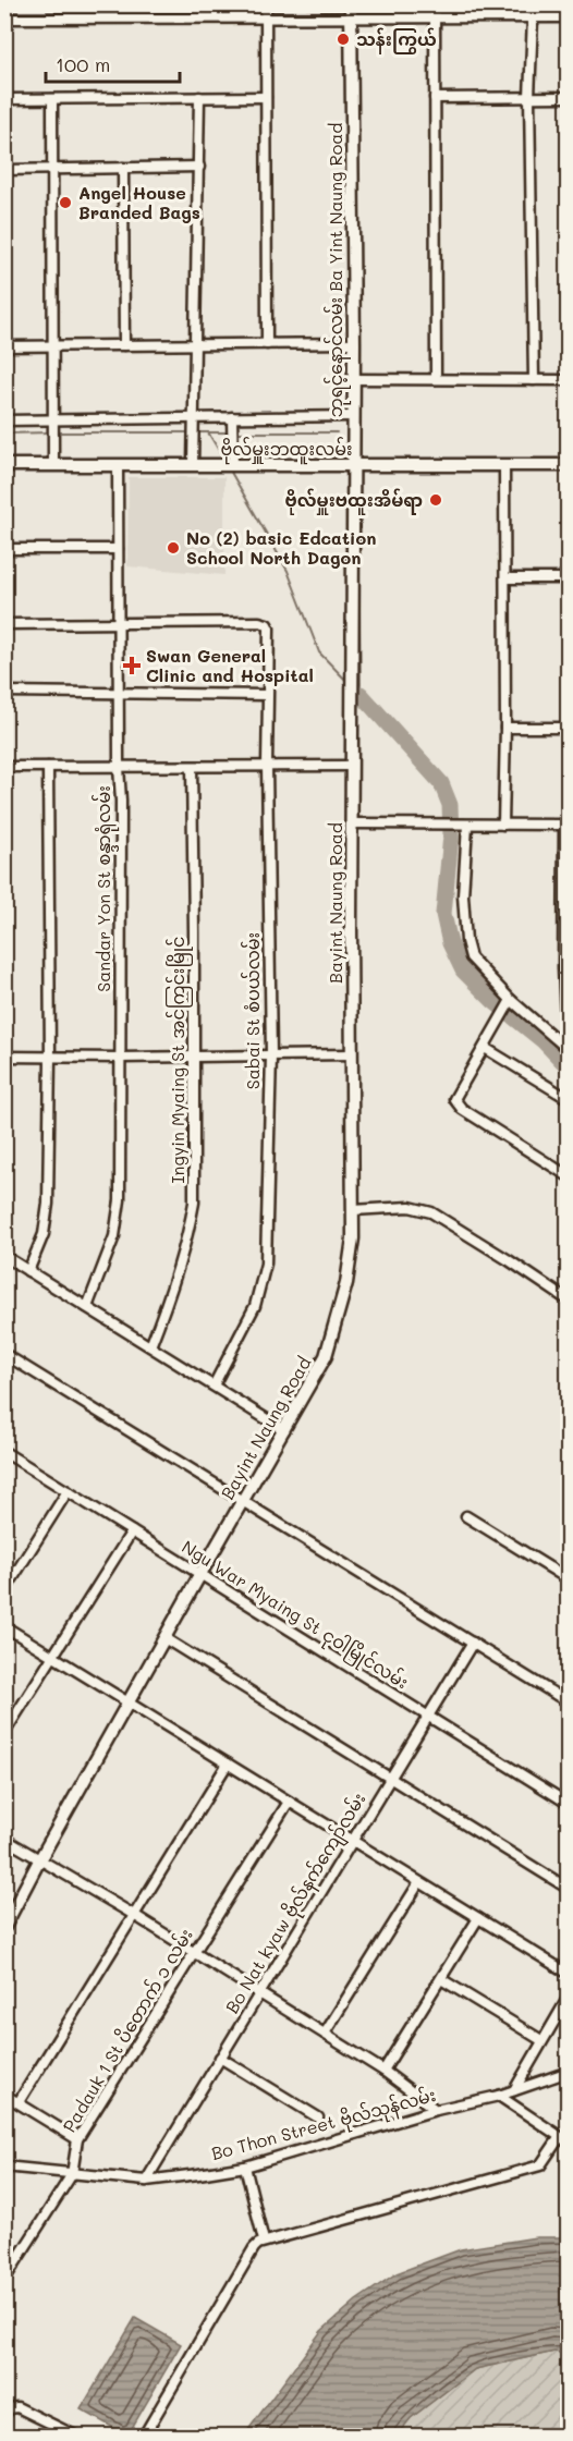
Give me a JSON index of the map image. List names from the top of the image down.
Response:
{
  "streets": {
    "main road": ["ဘုရင့်နောင်လမ်း Ba Yint Naung Road", "ဗိုလ်မှူးဘထူးလမ်း", "Bayint Naung Road"],
    "street": [
      "Sandar Yon St စန္ဒာရုံလမ်း",
      "Sabai St စံပယ်လမ်း",
      "Ingyin Myaing St အင်ကြင်းမြိုင်",
      "Ngu War Myaing St ငုဝါမြိုင်လမ်း",
      "Bo Nat kyaw ဗိုလ်နက်ကျော်လမ်း",
      "Padauk 1 St ပိတောက် ၁ လမ်း",
      "Bo Thon Street ဗိုလ်သုန်လမ်း"
    ]
  },
  "crossings": [
    ["ဘုရင့်နောင်လမ်း Ba Yint Naung Road", "ဗိုလ်မှူးဘထူးလမ်း"],
    ["ဘုရင့်နောင်လမ်း Ba Yint Naung Road", "Bayint Naung Road"],
    ["ဗိုလ်မှူးဘထူးလမ်း", "Sandar Yon St စန္ဒာရုံလမ်း"],
    ["Sandar Yon St စန္ဒာရုံလမ်း", "Sabai St စံပယ်လမ်း"],
    ["Bayint Naung Road", "Ngu War Myaing St ငုဝါမြိုင်လမ်း"],
    ["Ngu War Myaing St ငုဝါမြိုင်လမ်း", "Bo Nat kyaw ဗိုလ်နက်ကျော်လမ်း"],
    ["Bo Nat kyaw ဗိုလ်နက်ကျော်လမ်း", "Bo Thon Street ဗိုလ်သုန်လမ်း"],
    ["Padauk 1 St ပိတောက် ၁ လမ်း", "Bo Thon Street ဗိုလ်သုန်လမ်း"]
  ],
  "places": {
    "other": [
      "သန်းကြွယ်",
      "Angel House Branded Bags",
      "ဗိုလ်မှူးဗထူးအိမ်ရာ",
      "No (2) basic Edcation School North Dagon"
    ],
    "health": ["Swan General Clinic and Hospital"]
  },
  "scale_bar": "100 m"
}
